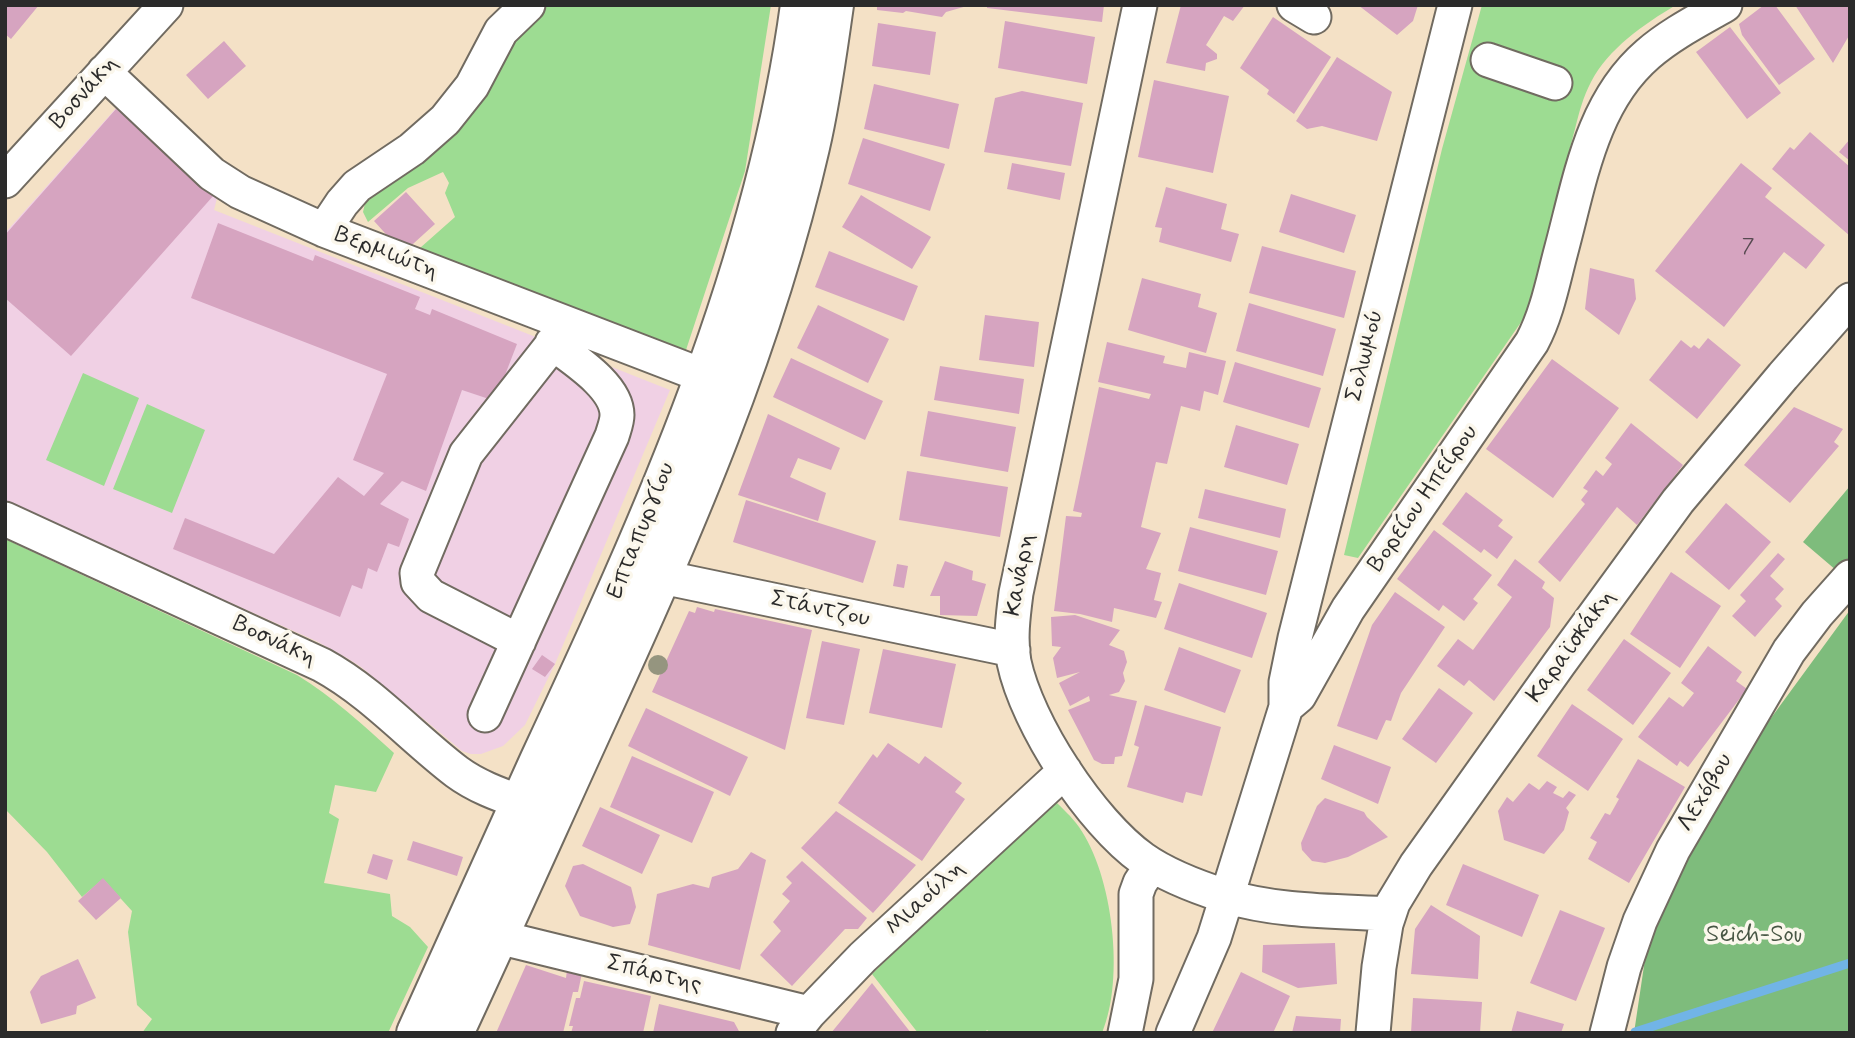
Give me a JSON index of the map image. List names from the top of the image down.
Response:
{
  "streets": {
    "main road": ["Επταπυργίου"],
    "street": [
      "Βοσνάκη",
      "Βερμιώτη",
      "Σολωμού",
      "Βορείου Ηπείρου",
      "Κανάρη",
      "Στάντζου",
      "Καραϊσκάκη",
      "Λεχόβου",
      "Μιαούλη",
      "Σπάρτης"
    ]
  },
  "crossings": [
    ["Βοσνάκη", "Βερμιώτη"],
    ["Βοσνάκη", "Επταπυργίου"],
    ["Βερμιώτη", "Επταπυργίου"],
    ["Σολωμού", "Βορείου Ηπείρου"],
    ["Βορείου Ηπείρου", "Κανάρη"],
    ["Επταπυργίου", "Στάντζου"],
    ["Επταπυργίου", "Σπάρτης"],
    ["Κανάρη", "Στάντζου"],
    ["Κανάρη", "Καραϊσκάκη"],
    ["Κανάρη", "Μιαούλη"],
    ["Μιαούλη", "Σπάρτης"]
  ],
  "parks": ["Seich-Sou"],
  "house_numbers": ["7"]
}
